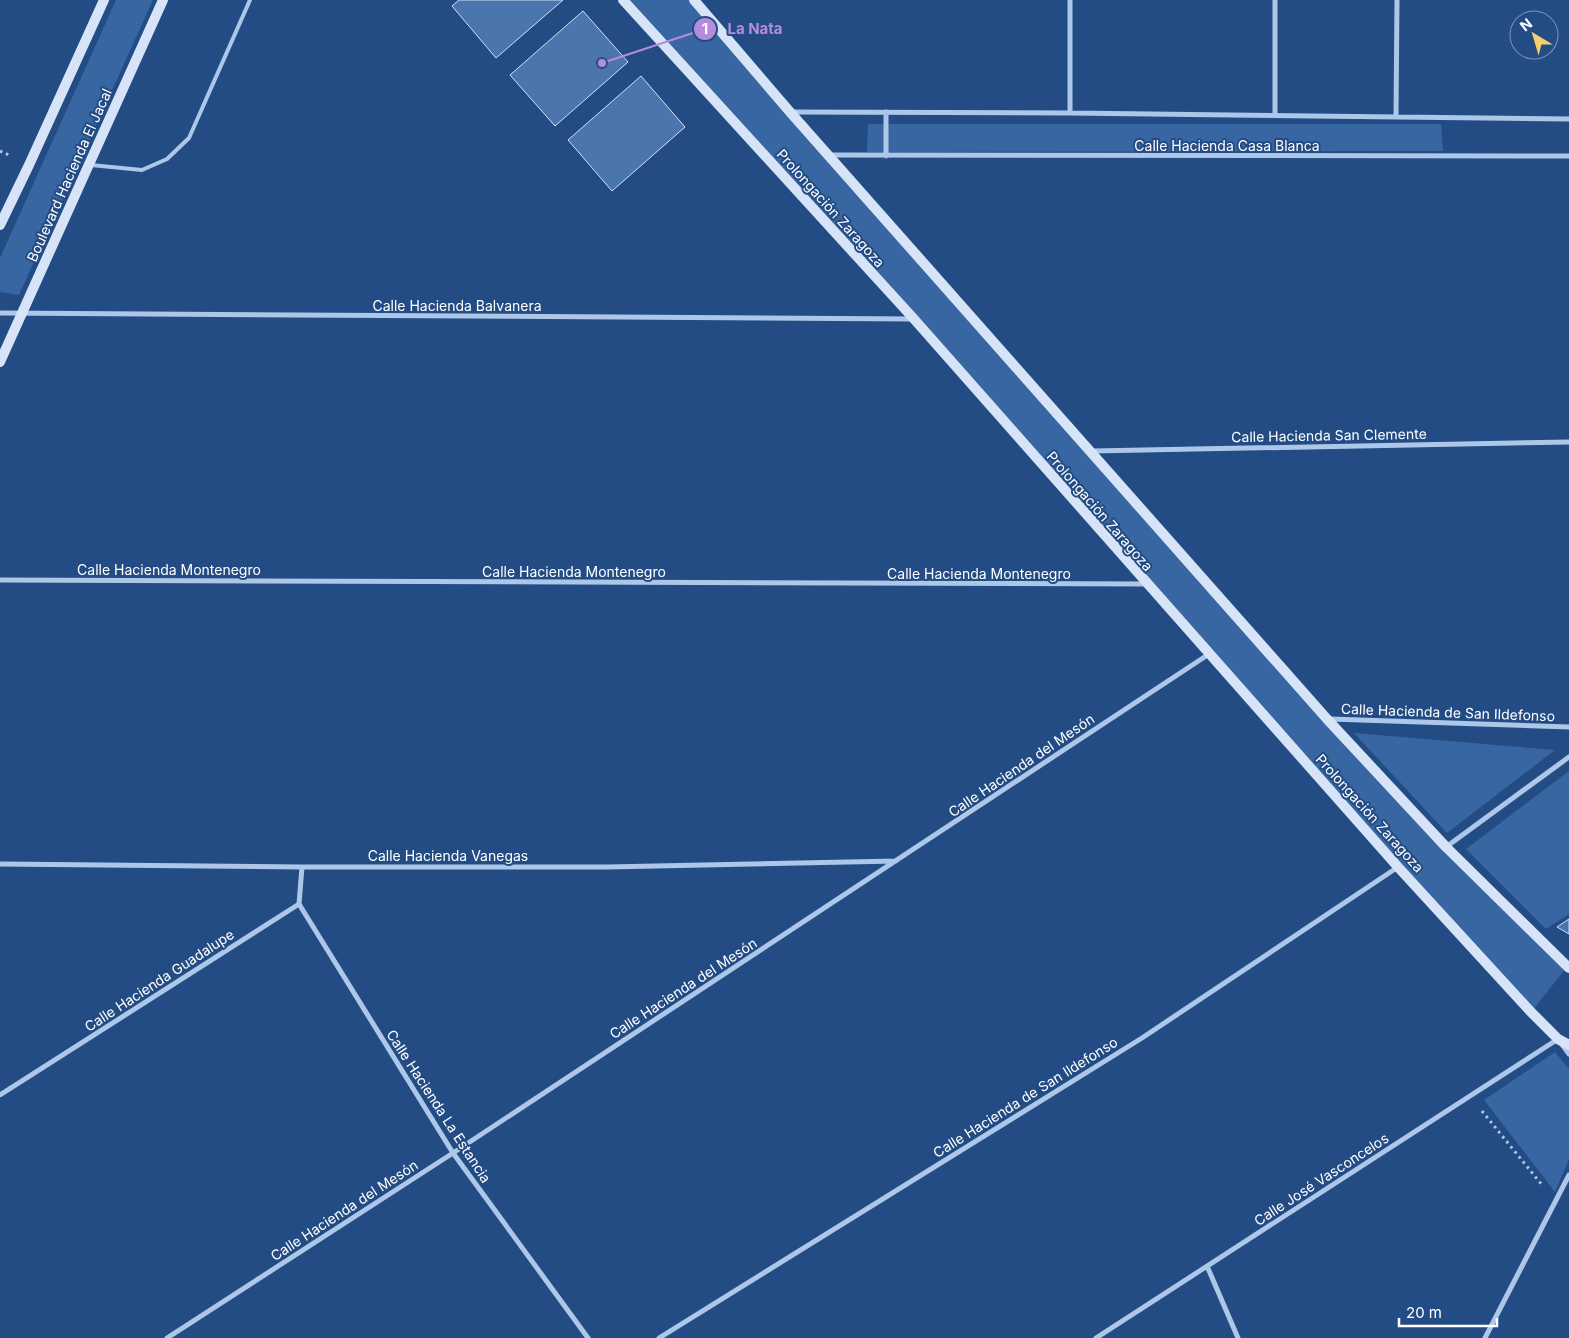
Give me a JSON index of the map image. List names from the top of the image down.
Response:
{
  "streets": {
    "main road": ["Boulevard Hacienda El Jacal", "Prolongación Zaragoza"],
    "street": [
      "Calle Hacienda Casa Blanca",
      "Calle Hacienda Balvanera",
      "Calle Hacienda San Clemente",
      "Calle Hacienda Montenegro",
      "Calle Hacienda de San Ildefonso",
      "Calle Hacienda del Mesón",
      "Calle Hacienda Vanegas",
      "Calle Hacienda Guadalupe",
      "Calle Hacienda La Estancia",
      "Calle José Vasconcelos"
    ]
  },
  "crossings": [
    ["Boulevard Hacienda El Jacal", "Calle Hacienda Balvanera"],
    ["Prolongación Zaragoza", "Calle Hacienda Balvanera"],
    ["Prolongación Zaragoza", "Calle Hacienda Montenegro"],
    ["Prolongación Zaragoza", "Calle Hacienda de San Ildefonso"],
    ["Prolongación Zaragoza", "Calle Hacienda del Mesón"],
    ["Prolongación Zaragoza", "Calle José Vasconcelos"],
    ["Calle Hacienda del Mesón", "Calle Hacienda Vanegas"],
    ["Calle Hacienda del Mesón", "Calle Hacienda La Estancia"],
    ["Calle Hacienda Guadalupe", "Calle Hacienda La Estancia"]
  ],
  "places": ["La Nata"],
  "scale_bar": "20 m",
  "north": "top left"
}
